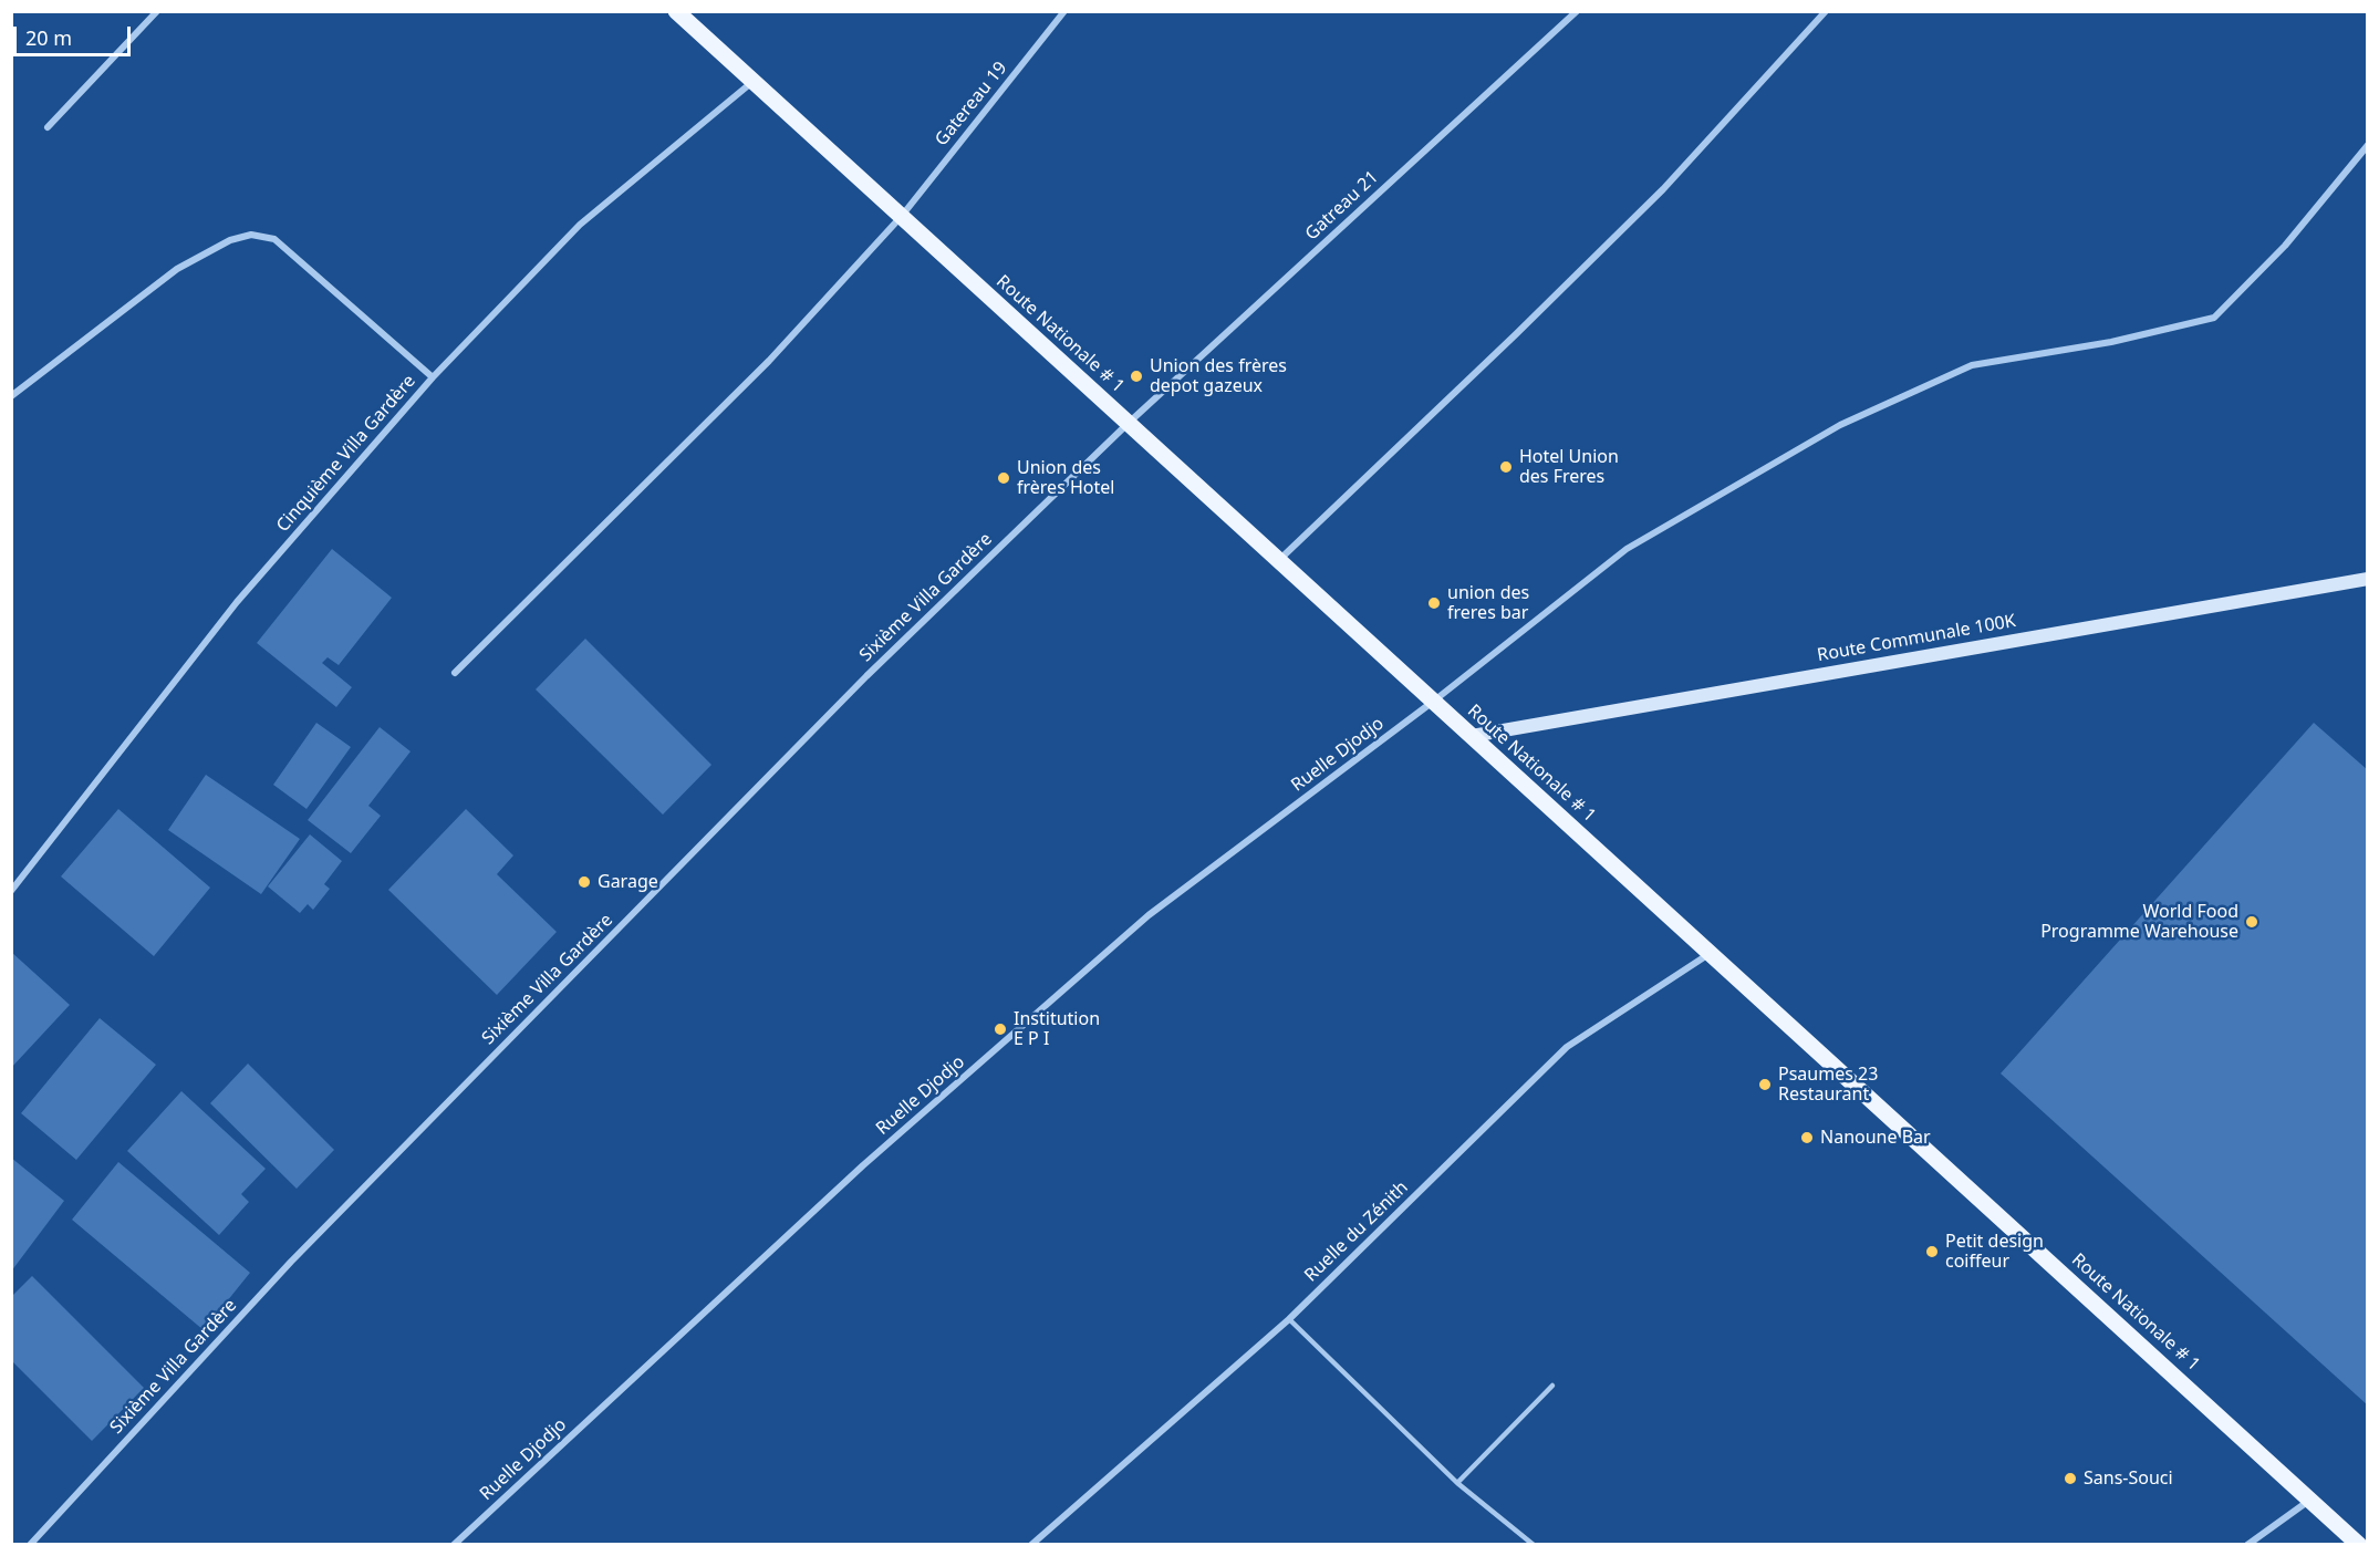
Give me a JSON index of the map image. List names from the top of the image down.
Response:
{
  "streets": {
    "main road": ["Route Nationale # 1"],
    "street": [
      "Gatereau 19",
      "Gatreau 21",
      "Cinquième Villa Gardère",
      "Sixième Villa Gardère",
      "Route Communale 100K",
      "Ruelle Djodjo",
      "Ruelle du Zénith"
    ]
  },
  "crossings": [
    ["Gatereau 19", "Route Nationale # 1"],
    ["Gatreau 21", "Route Nationale # 1"],
    ["Gatreau 21", "Sixième Villa Gardère"],
    ["Route Nationale # 1", "Cinquième Villa Gardère"],
    ["Route Nationale # 1", "Sixième Villa Gardère"],
    ["Route Nationale # 1", "Route Communale 100K"],
    ["Route Nationale # 1", "Ruelle Djodjo"],
    ["Route Nationale # 1", "Ruelle du Zénith"]
  ],
  "places": [
    "Union des frères depot gazeux",
    "Hotel Union des Freres",
    "Union des frères Hotel",
    "union des freres bar",
    "Garage",
    "World Food Programme Warehouse",
    "Institution E P I",
    "Psaumes 23 Restaurant",
    "Nanoune Bar",
    "Petit design coiffeur",
    "Sans-Souci"
  ],
  "scale_bar": "20 m"
}
